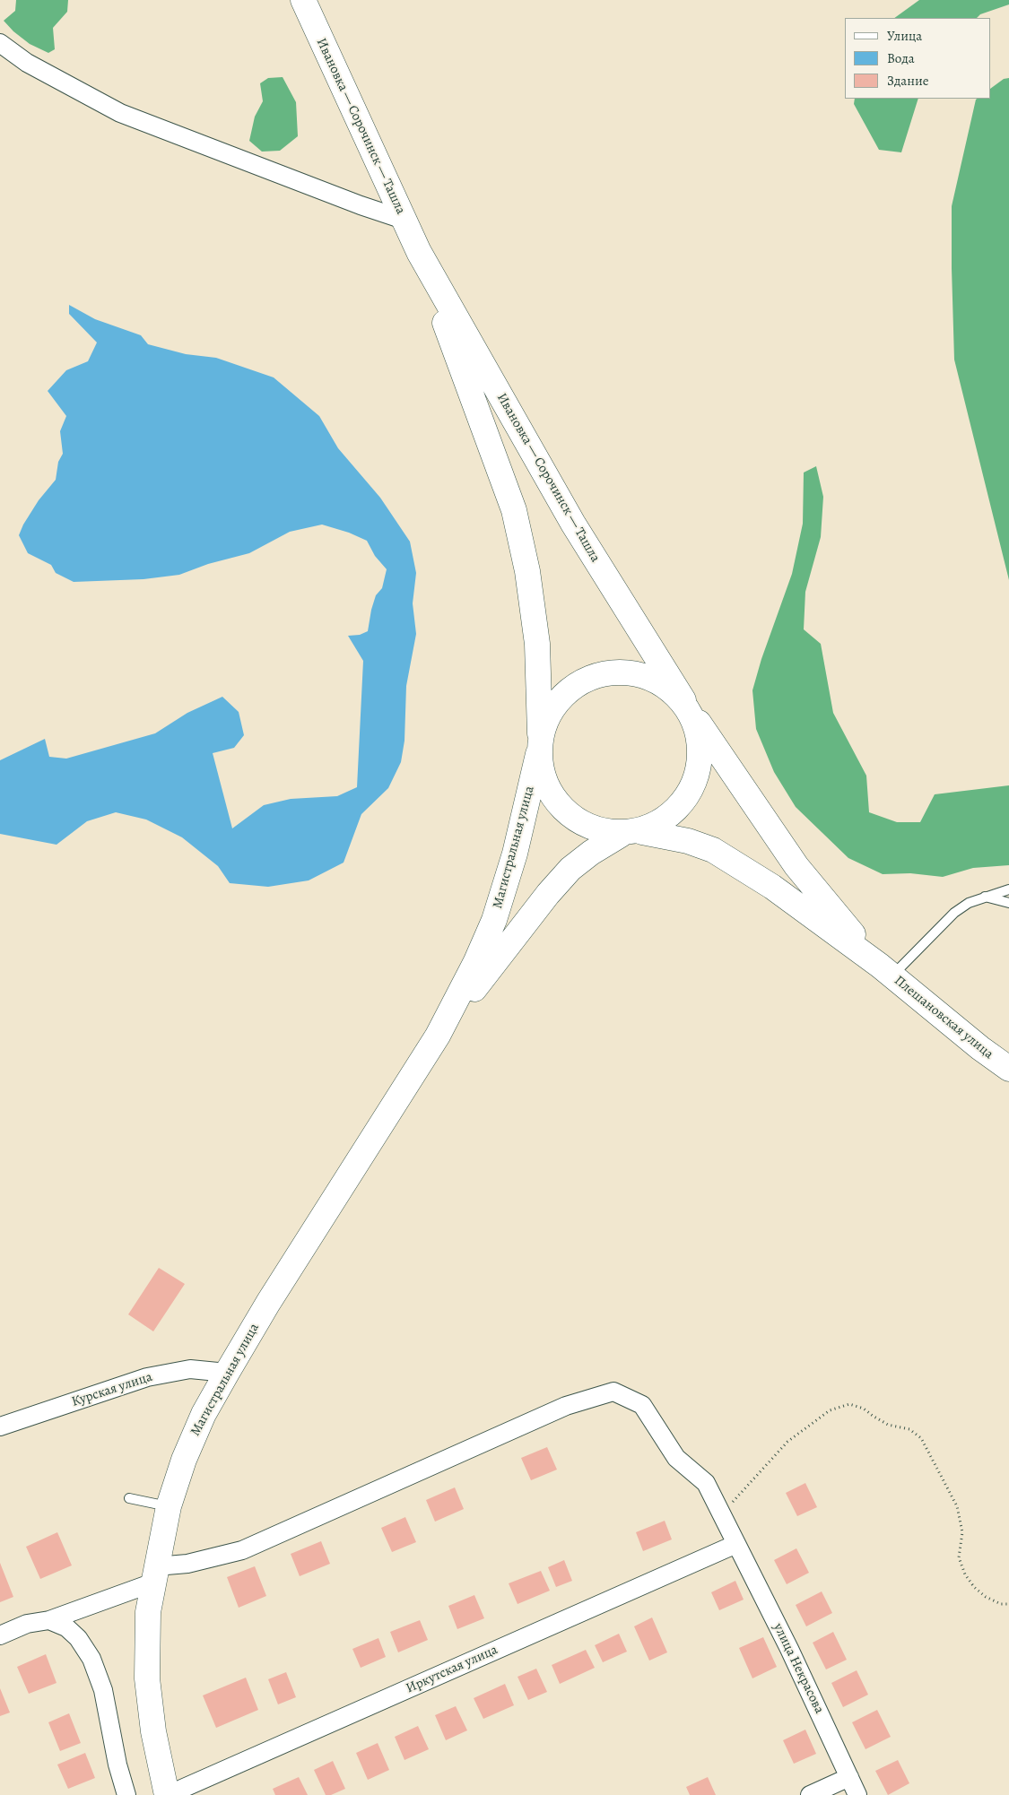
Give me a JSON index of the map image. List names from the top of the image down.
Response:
{
  "streets": {
    "main road": ["Ивановка — Сорочинск — Ташла", "Магистральная улица", "Плешановская улица"],
    "street": ["Курская улица", "улица Некрасова", "Иркутская улица"]
  },
  "crossings": [
    ["Ивановка — Сорочинск — Ташла", "Магистральная улица"],
    ["Магистральная улица", "Курская улица"],
    ["Магистральная улица", "улица Некрасова"],
    ["Магистральная улица", "Иркутская улица"],
    ["улица Некрасова", "Иркутская улица"]
  ],
  "legend": ["Улица", "Вода", "Здание"]
}
